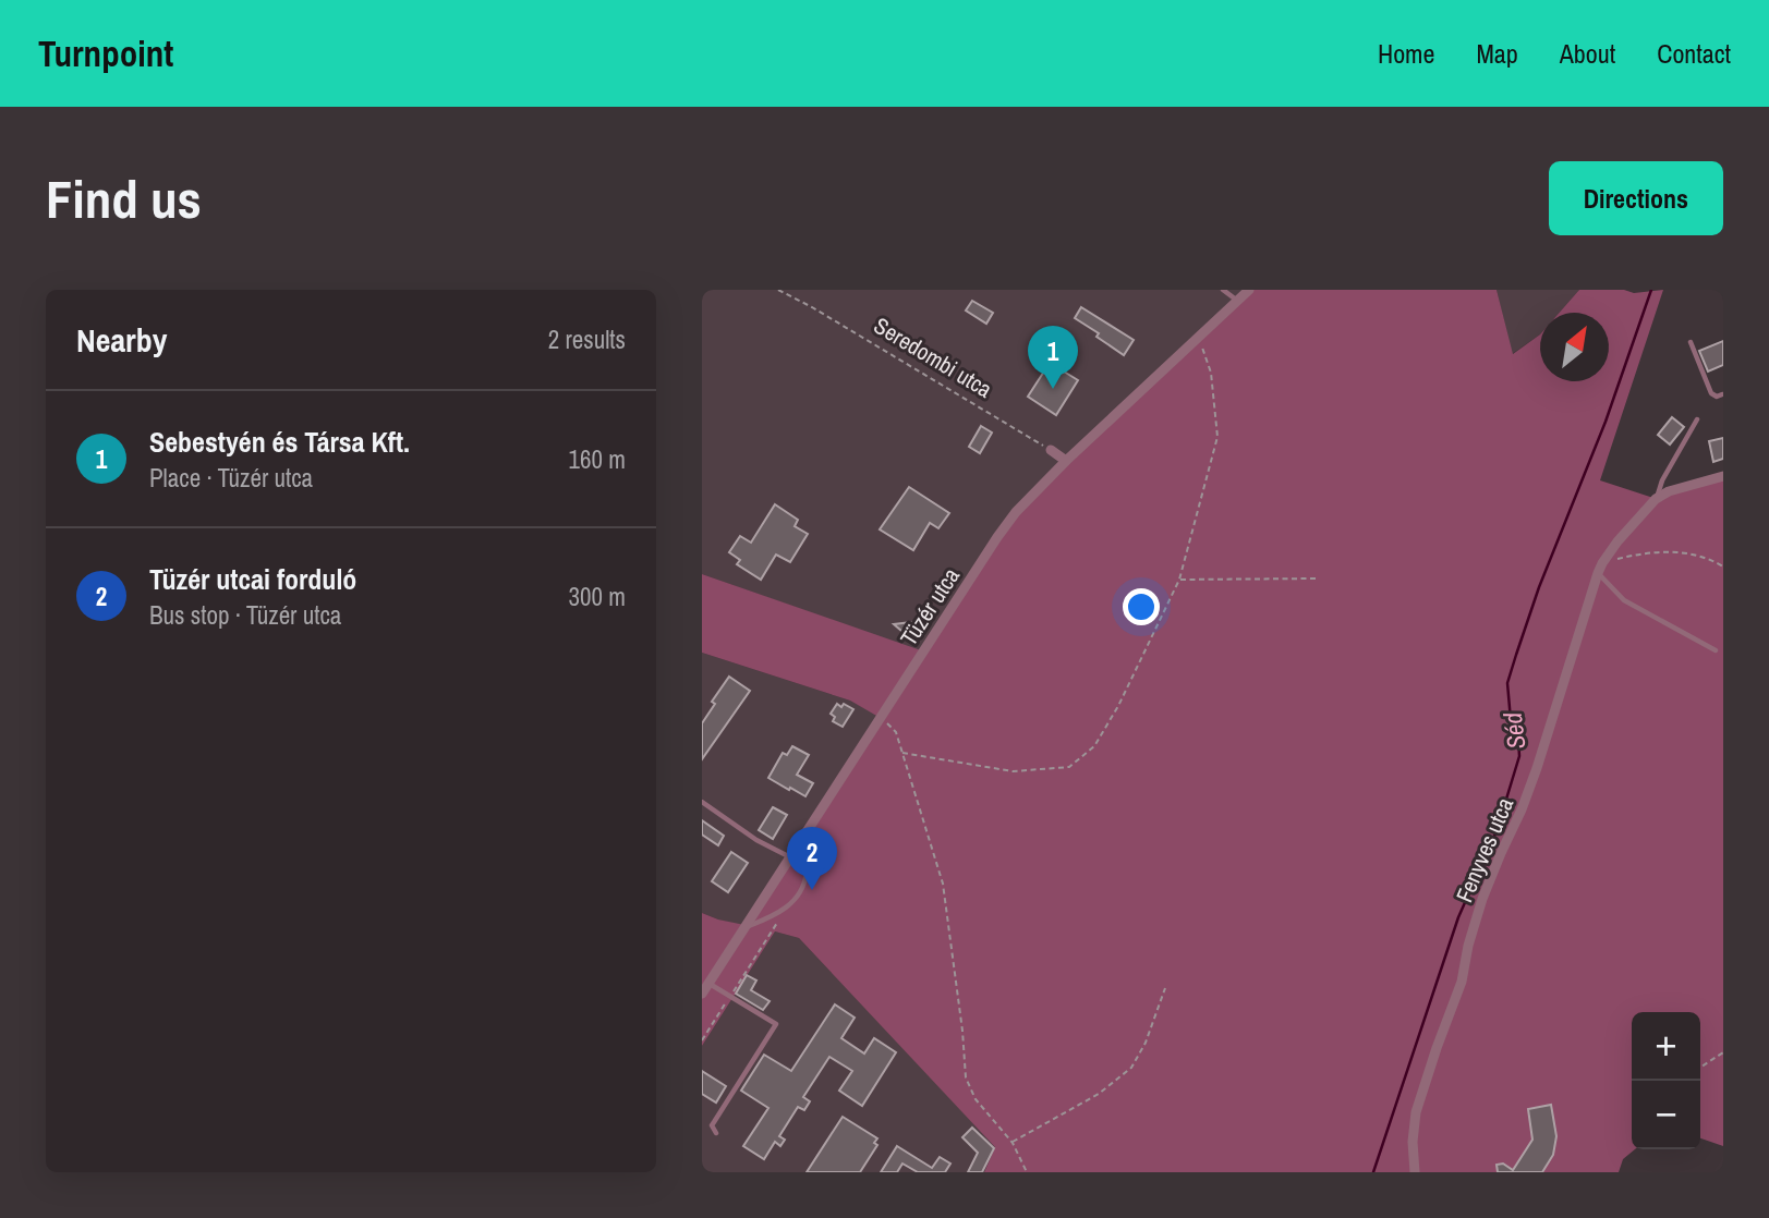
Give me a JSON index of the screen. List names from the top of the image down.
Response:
{
  "streets": {
    "street": ["Tüzér utca", "Fenyves utca"],
    "path": ["Seredombi utca"]
  },
  "water": ["Séd"],
  "north": "top right",
  "page": {
    "header": "Turnpoint",
    "nav": [
      "Home",
      "Map",
      "About",
      "Contact"
    ],
    "buttons": "Directions",
    "title": "Find us",
    "heading": ["Nearby", "2 results"],
    "pins": ["1", "2"],
    "list": [
      {
        "mark": "1",
        "name": "Sebestyén és Társa Kft.",
        "note": "Place · Tüzér utca",
        "value": "160 m"
      },
      {
        "mark": "2",
        "name": "Tüzér utcai forduló",
        "note": "Bus stop · Tüzér utca",
        "value": "300 m"
      }
    ],
    "map_buttons": ["+", "−"]
  }
}
